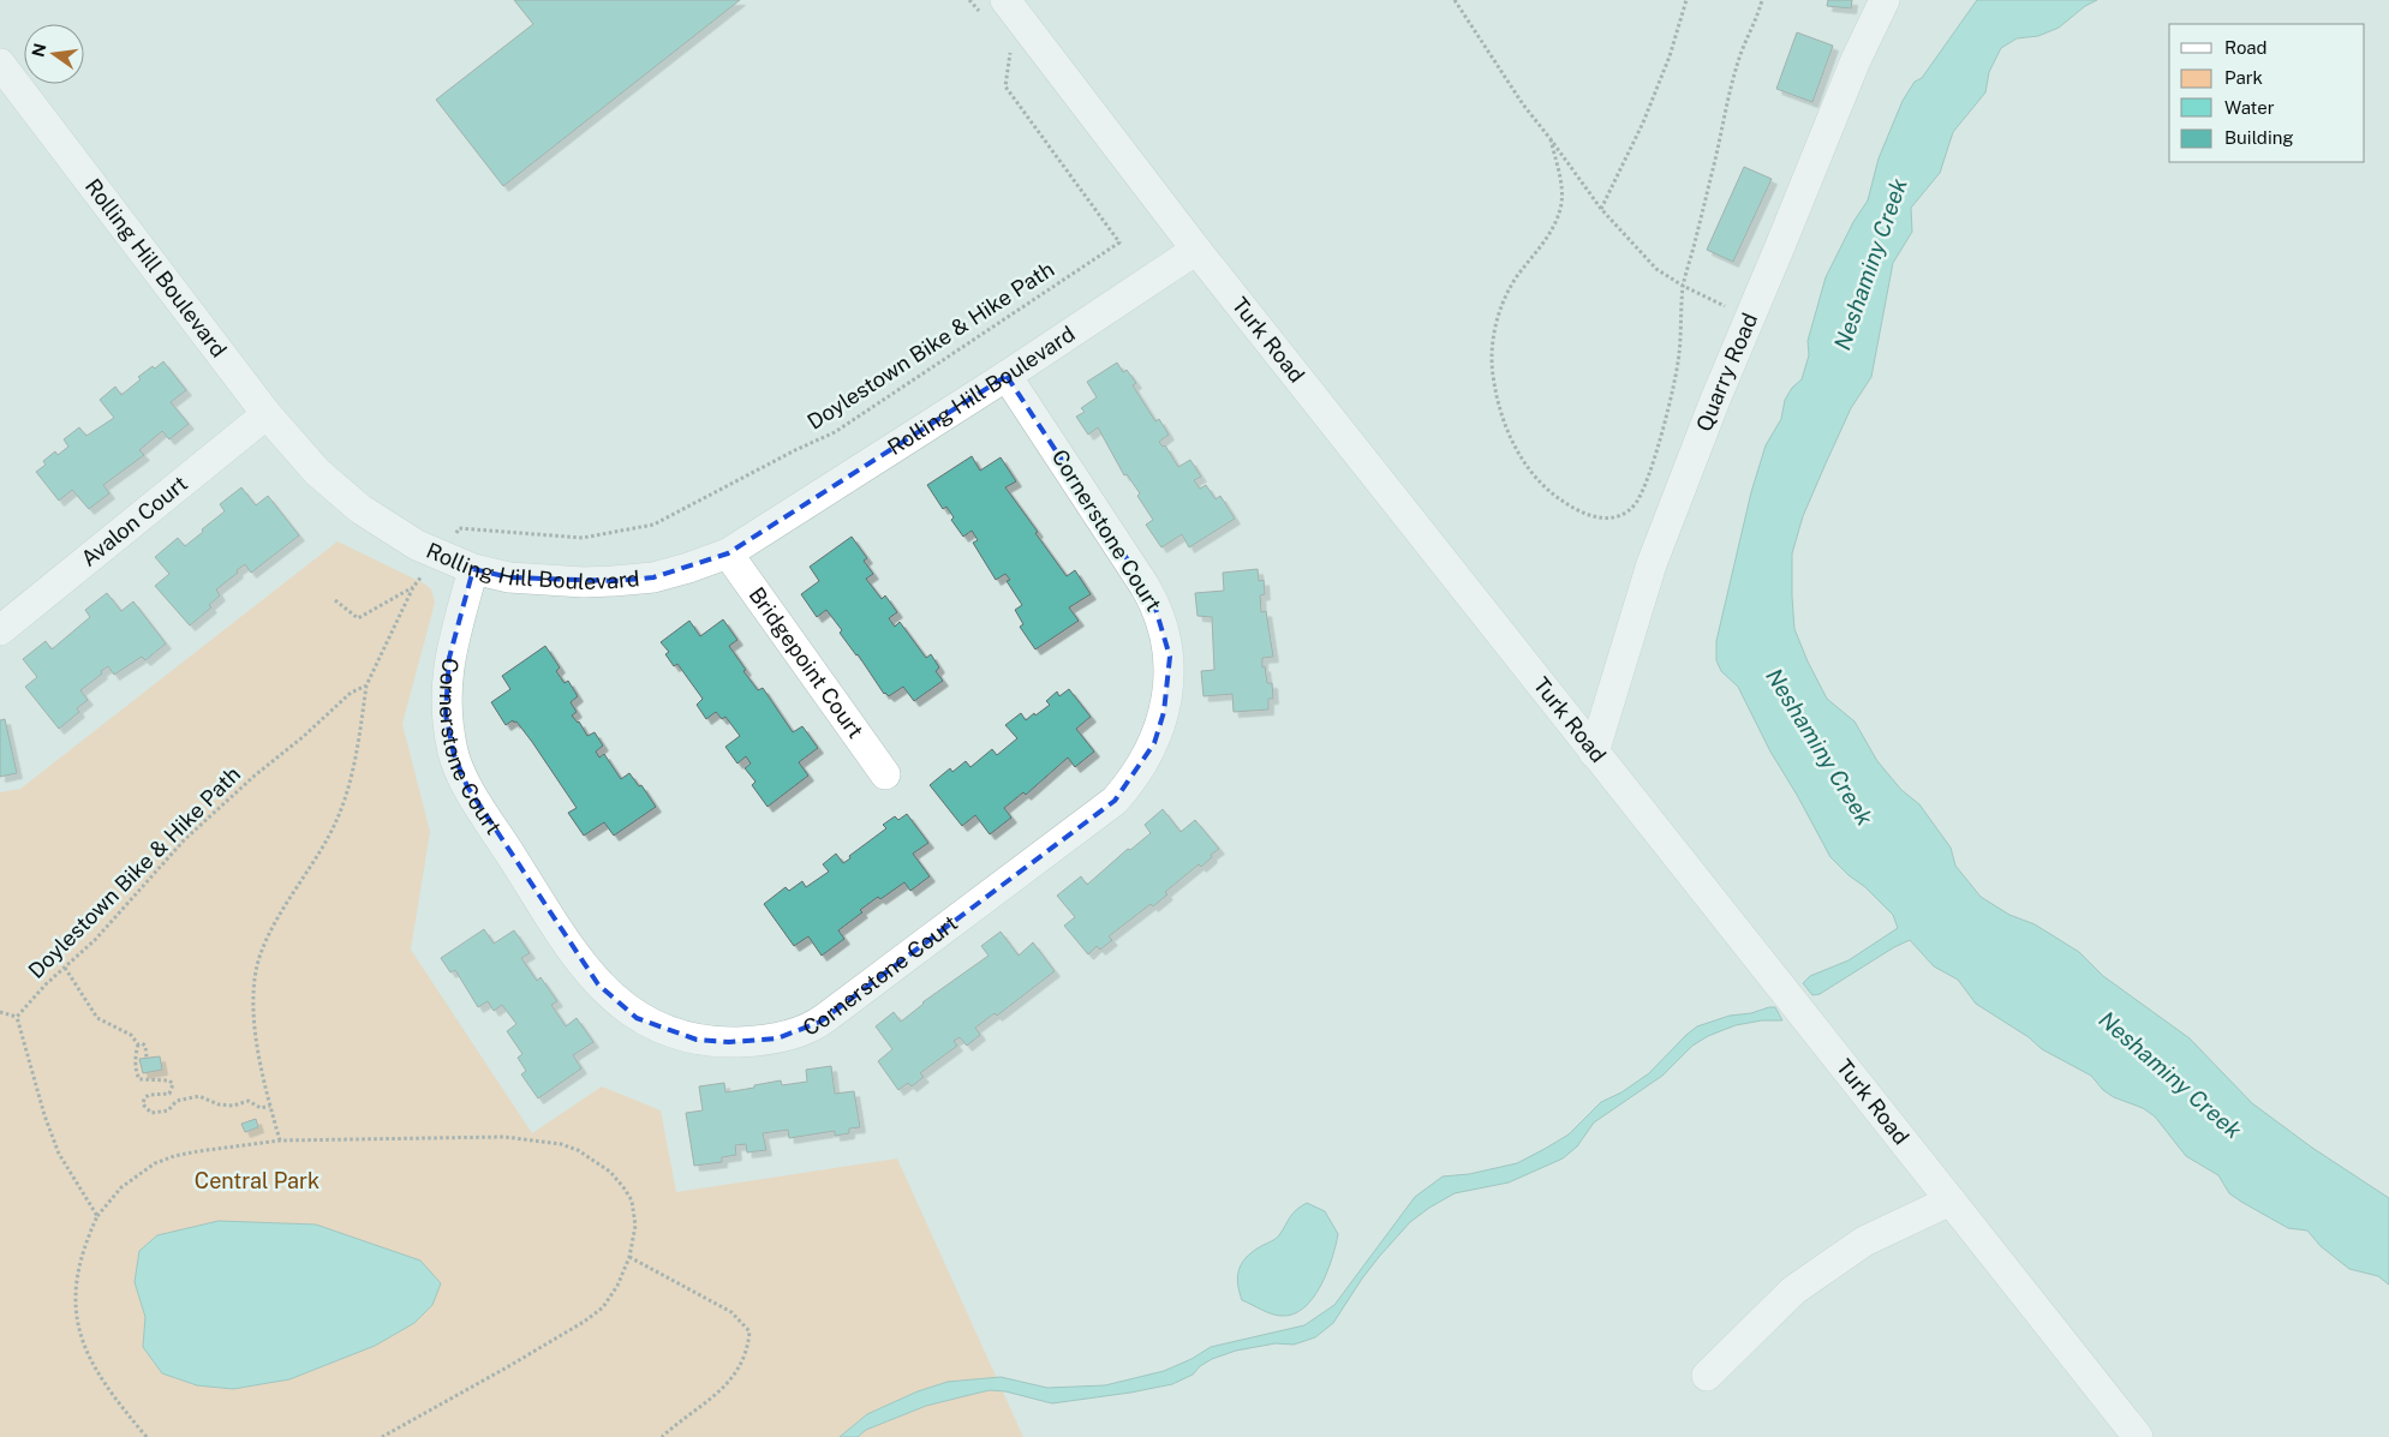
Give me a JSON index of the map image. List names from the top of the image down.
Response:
{
  "streets": {
    "street": [
      "Rolling Hill Boulevard",
      "Turk Road",
      "Quarry Road",
      "Avalon Court",
      "Cornerstone Court",
      "Bridgepoint Court"
    ],
    "path": ["Doylestown Bike & Hike Path"]
  },
  "crossings": [
    ["Rolling Hill Boulevard", "Turk Road"],
    ["Rolling Hill Boulevard", "Doylestown Bike & Hike Path"],
    ["Rolling Hill Boulevard", "Avalon Court"],
    ["Rolling Hill Boulevard", "Cornerstone Court"],
    ["Rolling Hill Boulevard", "Bridgepoint Court"],
    ["Turk Road", "Quarry Road"]
  ],
  "water": ["Neshaminy Creek"],
  "parks": ["Central Park"],
  "legend": [
    "Road",
    "Park",
    "Water",
    "Building"
  ],
  "north": "left"
}
